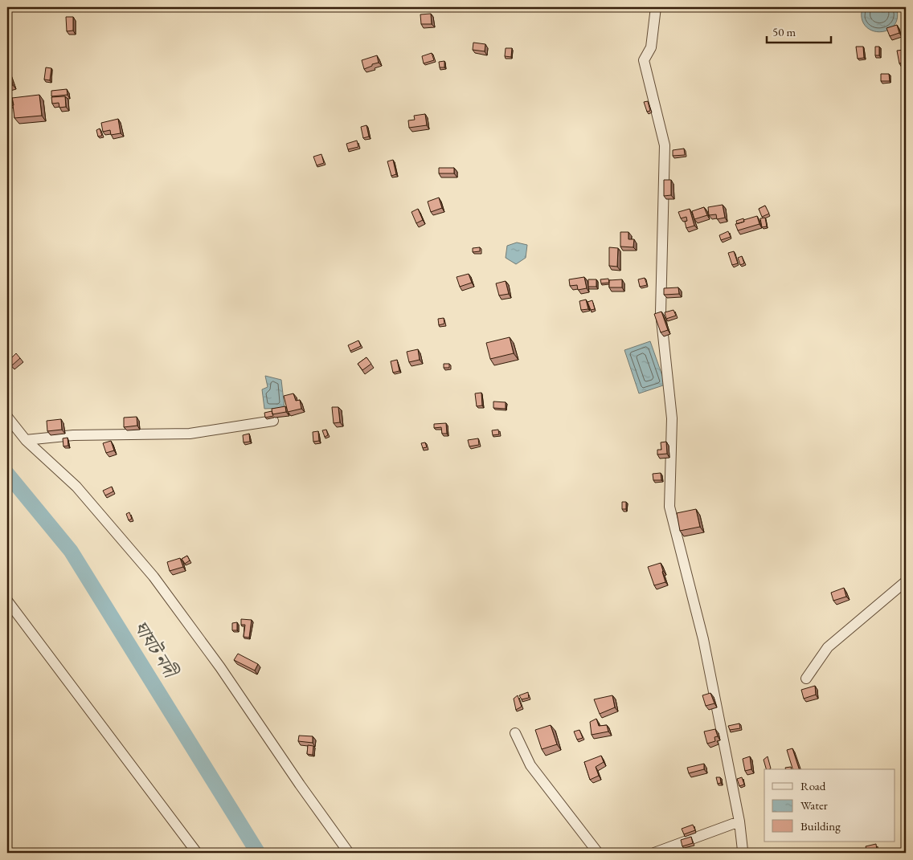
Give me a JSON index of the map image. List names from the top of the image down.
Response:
{
  "water": ["ঘাঘট নদী"],
  "legend": ["Road", "Water", "Building"],
  "scale_bar": "50 m"
}
